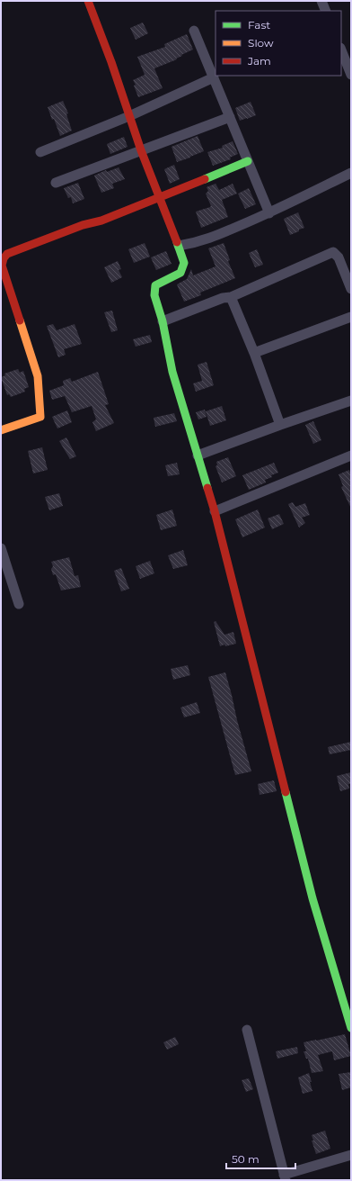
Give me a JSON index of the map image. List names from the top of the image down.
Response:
{
  "legend": ["Fast", "Slow", "Jam"],
  "scale_bar": "50 m"
}
